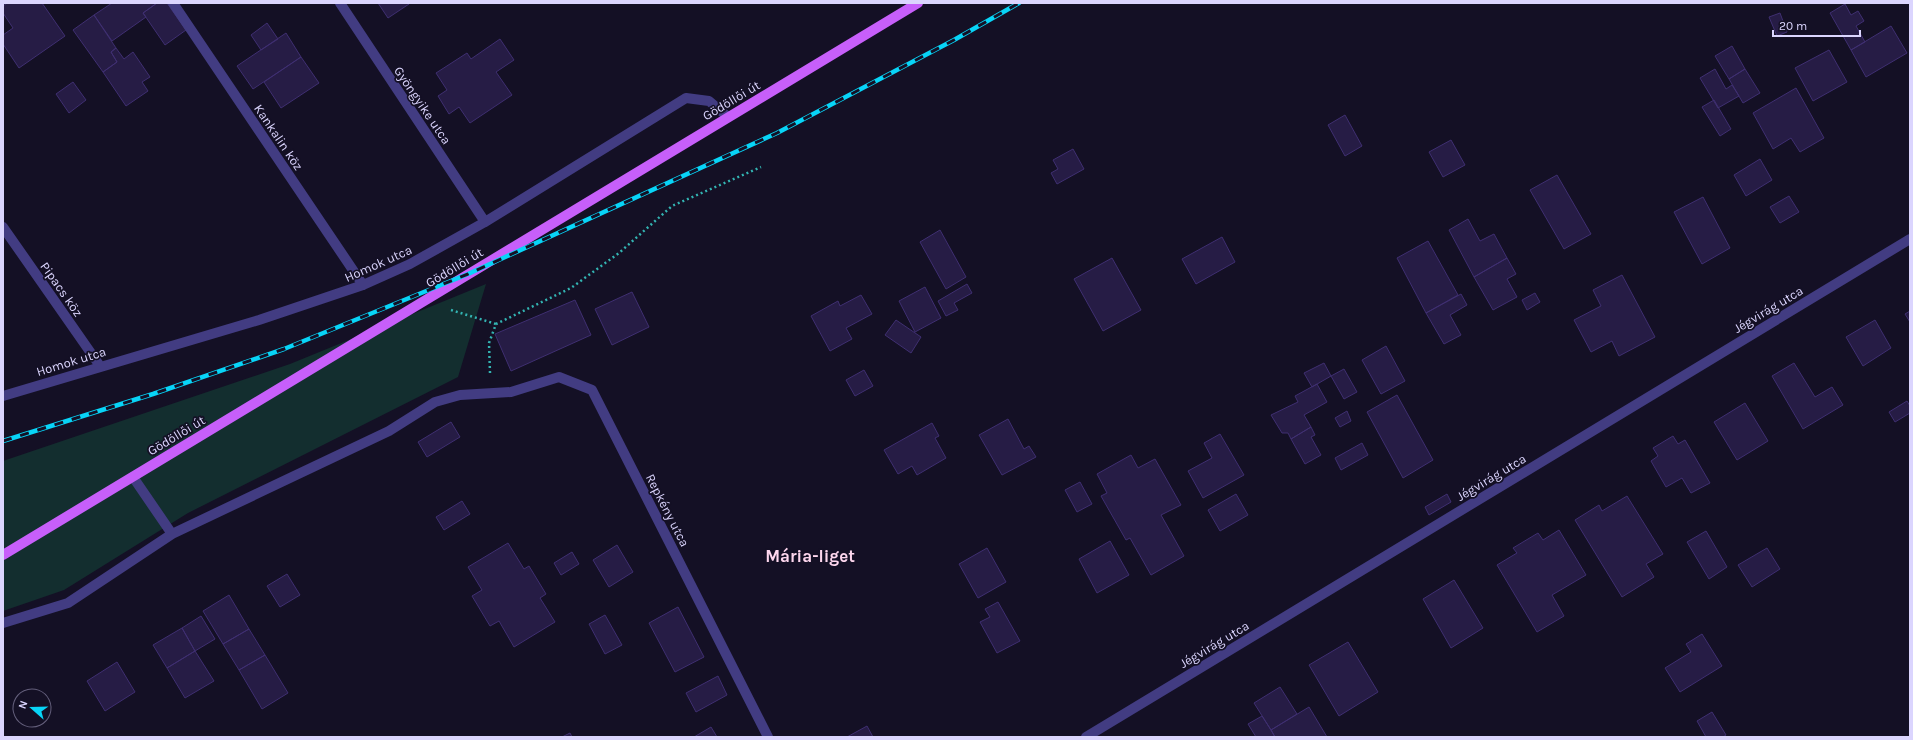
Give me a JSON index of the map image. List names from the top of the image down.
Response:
{
  "streets": {
    "main road": ["Gödöllői út"],
    "street": [
      "Gyöngyike utca",
      "Kankalin köz",
      "Homok utca",
      "Pipacs köz",
      "Jégvirág utca",
      "Repkény utca"
    ]
  },
  "crossings": [
    ["Gödöllői út", "Homok utca"],
    ["Gyöngyike utca", "Homok utca"],
    ["Kankalin köz", "Homok utca"],
    ["Homok utca", "Pipacs köz"]
  ],
  "districts": ["Mária-liget"],
  "scale_bar": "20 m",
  "north": "left"
}
